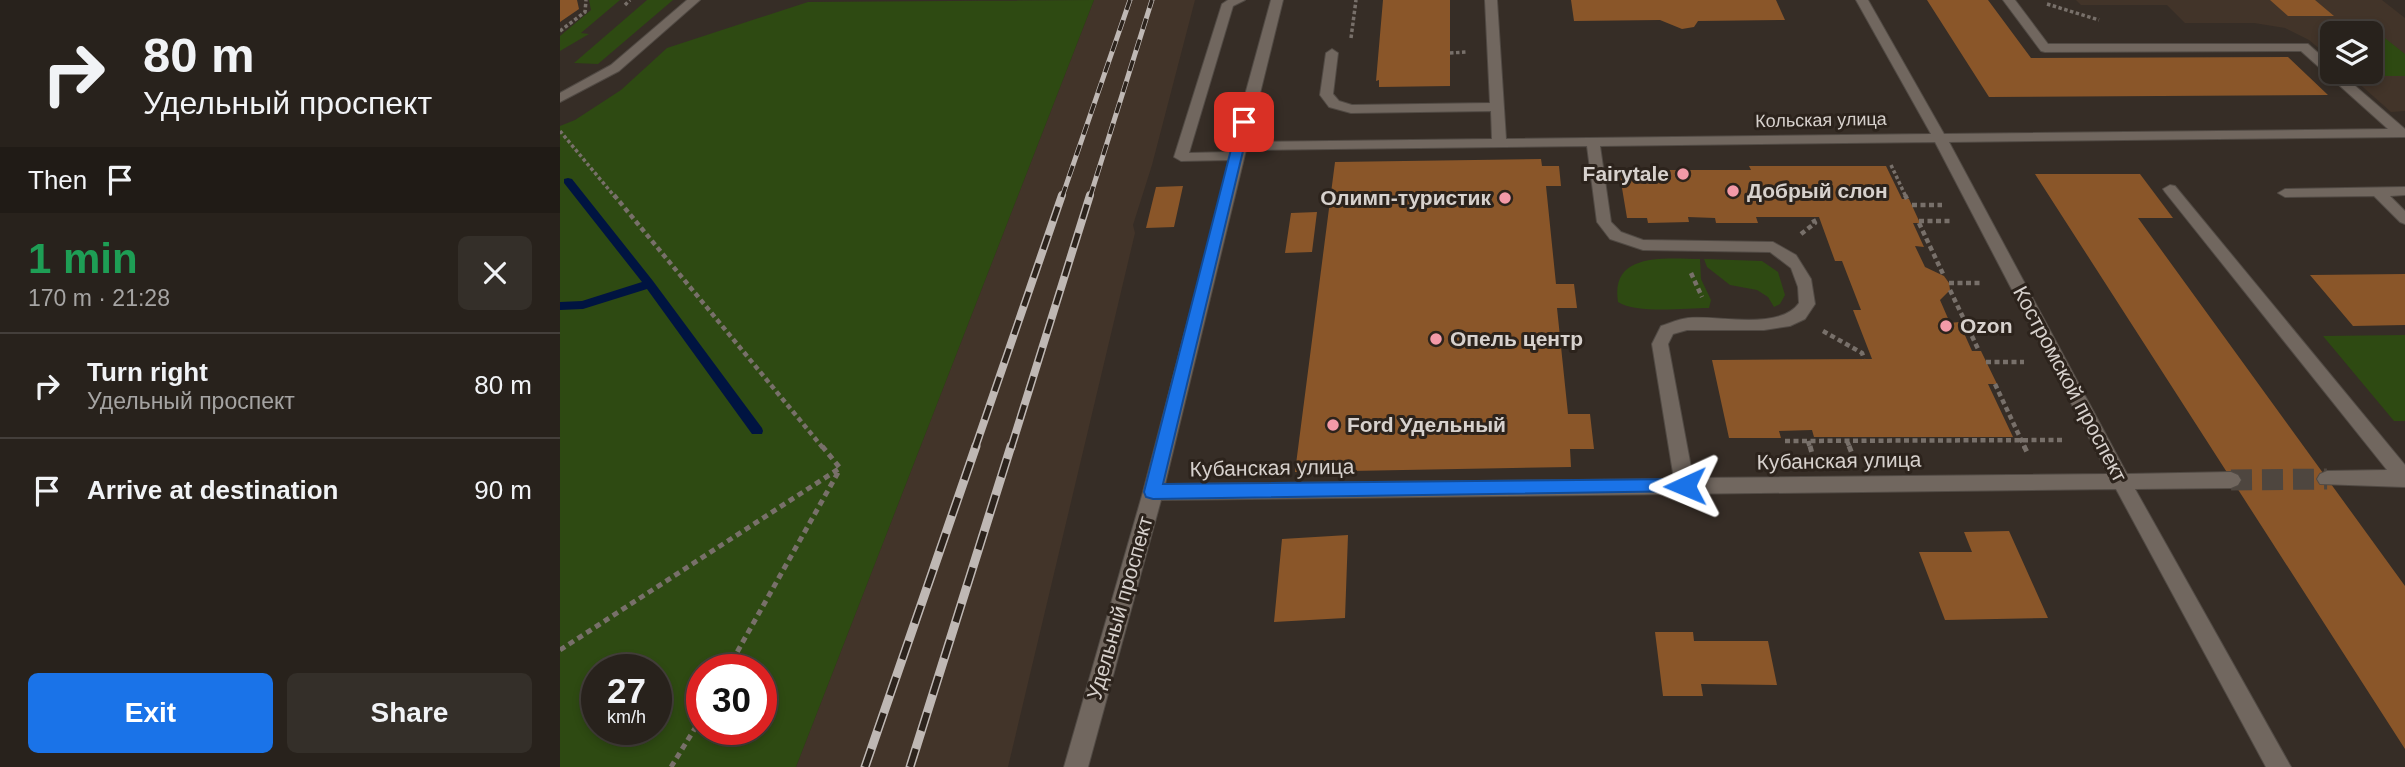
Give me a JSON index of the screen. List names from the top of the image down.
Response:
{
  "streets": {
    "street": [
      "Кольская улица",
      "Костромской проспект",
      "Кубанская улица",
      "Удельный проспект"
    ]
  },
  "crossings": [
    ["Кольская улица", "Костромской проспект"],
    ["Кольская улица", "Удельный проспект"],
    ["Костромской проспект", "Кубанская улица"],
    ["Кубанская улица", "Удельный проспект"]
  ],
  "places": [
    "Fairytale",
    "Добрый слон",
    "Олимп-туристик",
    "Ozon",
    "Опель центр",
    "Ford Удельный"
  ],
  "page": {
    "turn": ["80 m", "Удельный проспект"],
    "then": "Then",
    "heading": ["1 min", "170 m · 21:28"],
    "list": [
      {
        "name": "Turn right",
        "note": "Удельный проспект",
        "value": "80 m"
      },
      {
        "name": "Arrive at destination",
        "value": "90 m"
      }
    ],
    "speed": "27 km/h",
    "limit": "30",
    "buttons": ["Exit", "Share"]
  }
}
